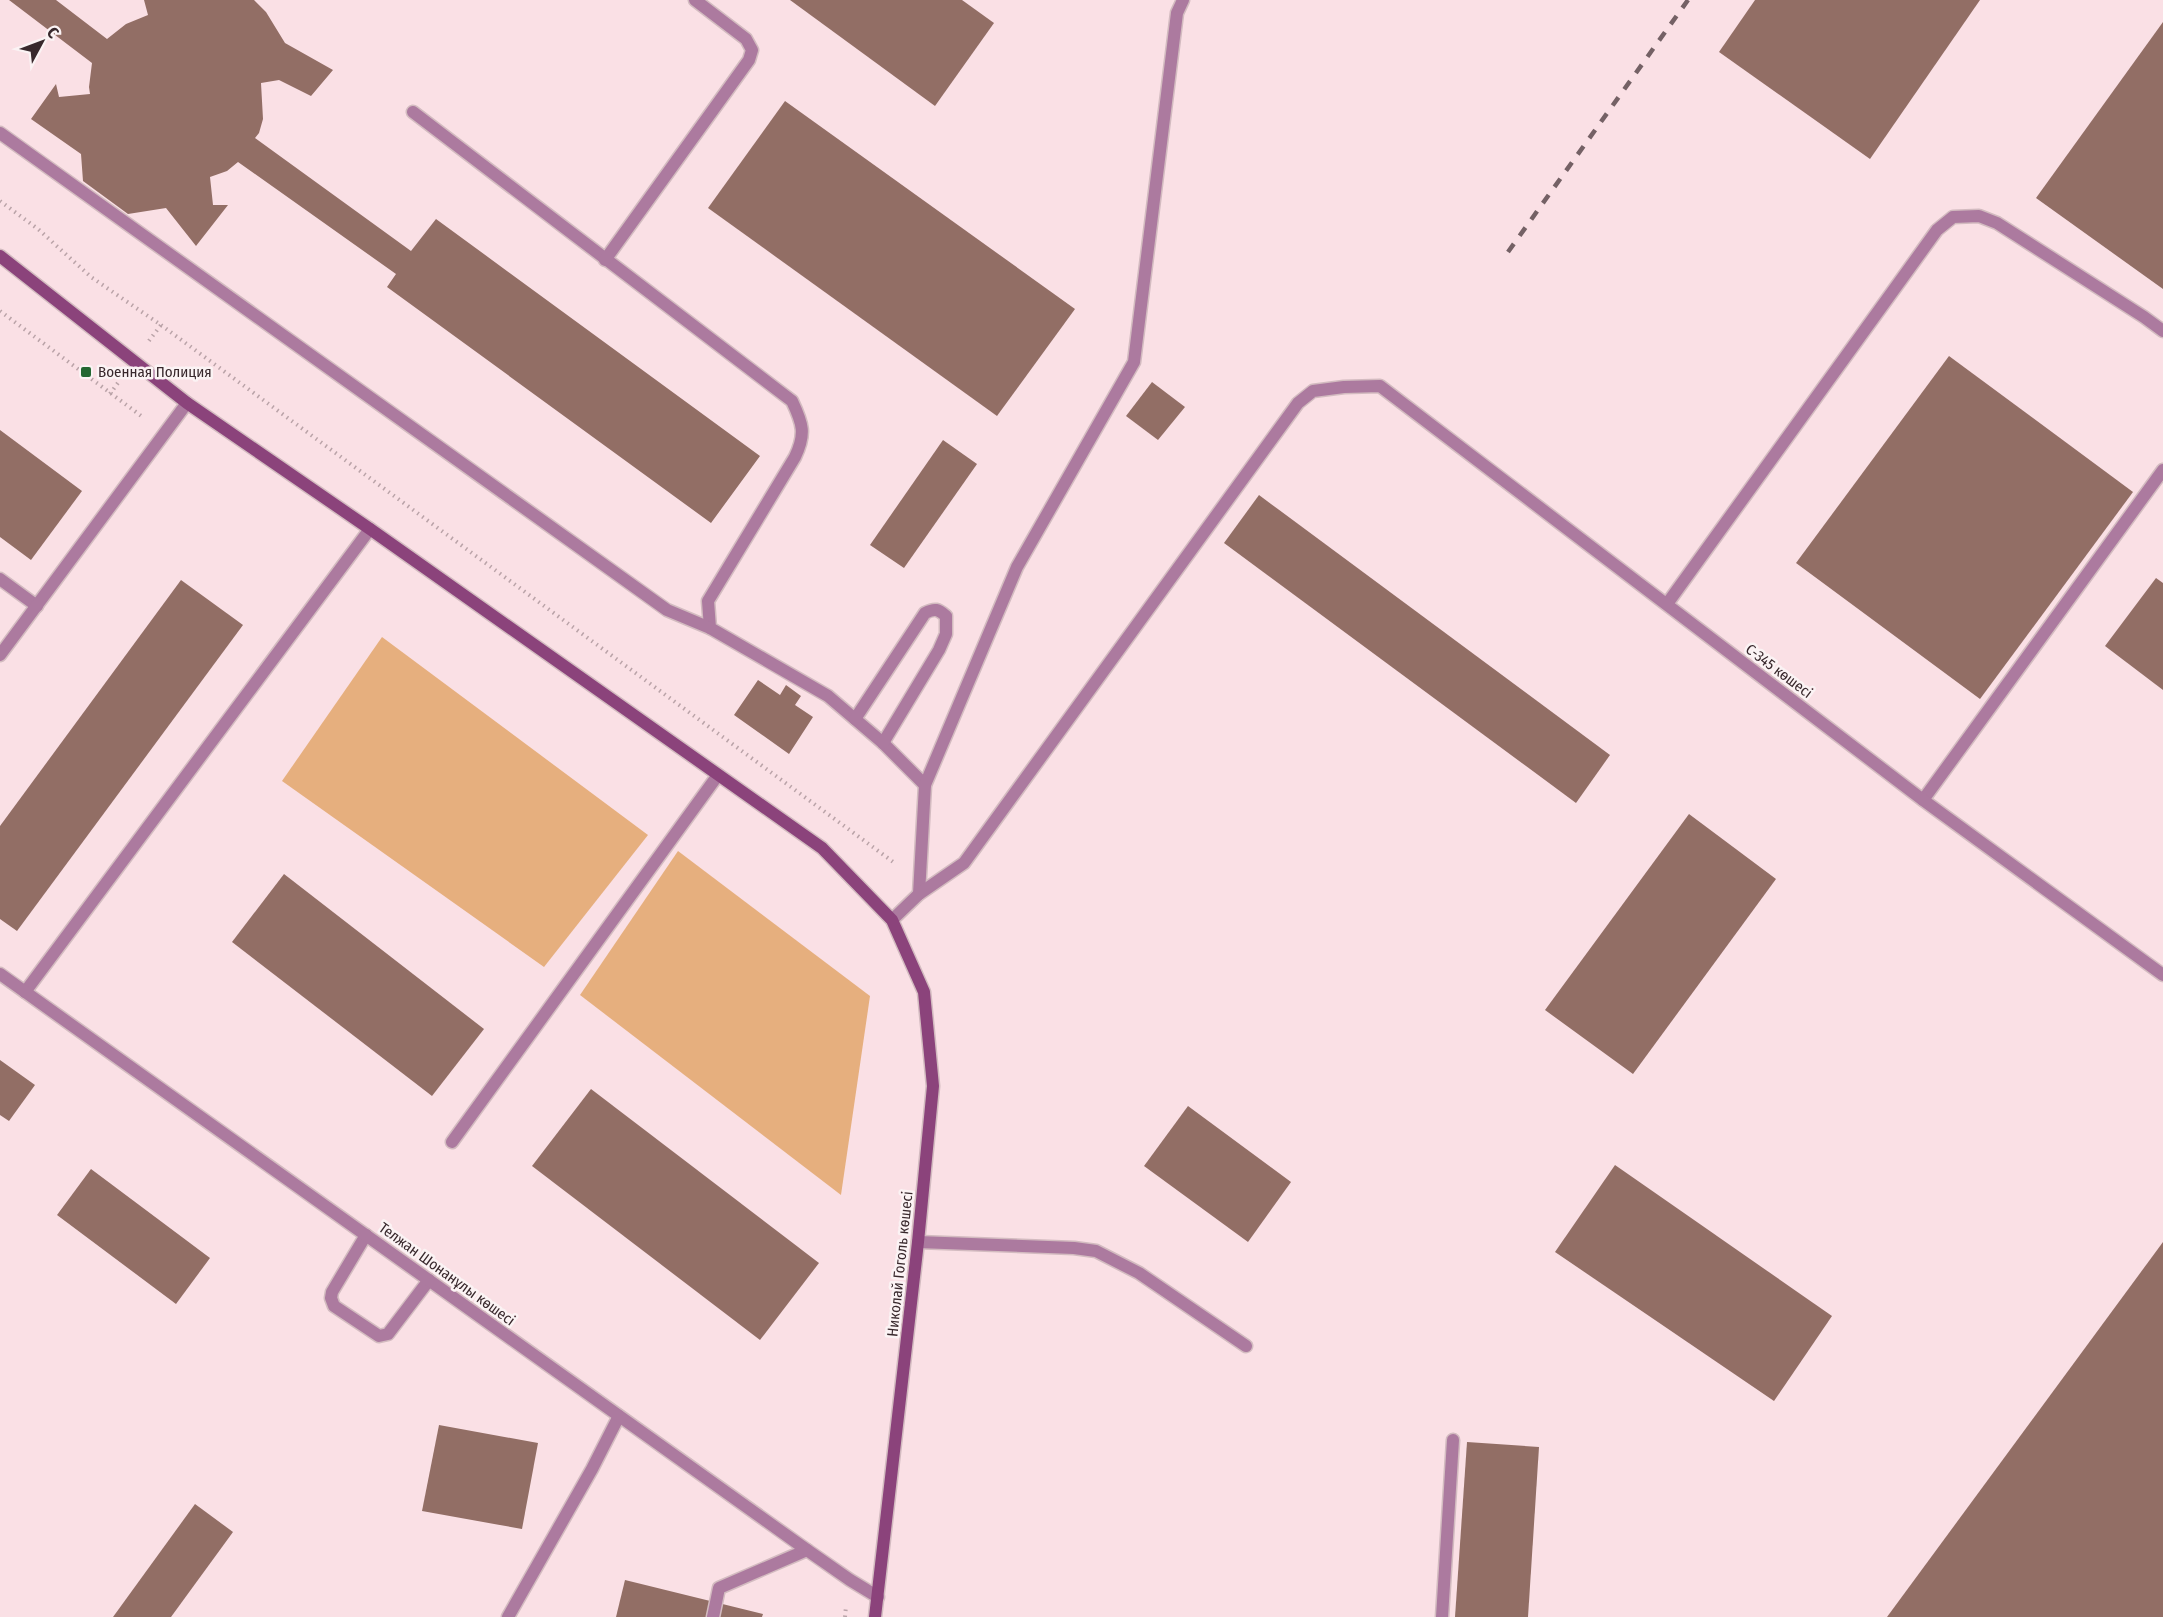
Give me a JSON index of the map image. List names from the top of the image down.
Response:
{
  "streets": {
    "main road": ["Николай Гоголь көшесі"],
    "street": ["С-345 көшесі", "Телжан Шонанұлы көшесі"]
  },
  "crossings": [
    ["Николай Гоголь көшесі", "Телжан Шонанұлы көшесі"]
  ],
  "places": {
    "transit": ["Военная Полиция"]
  },
  "north": "top right"
}
